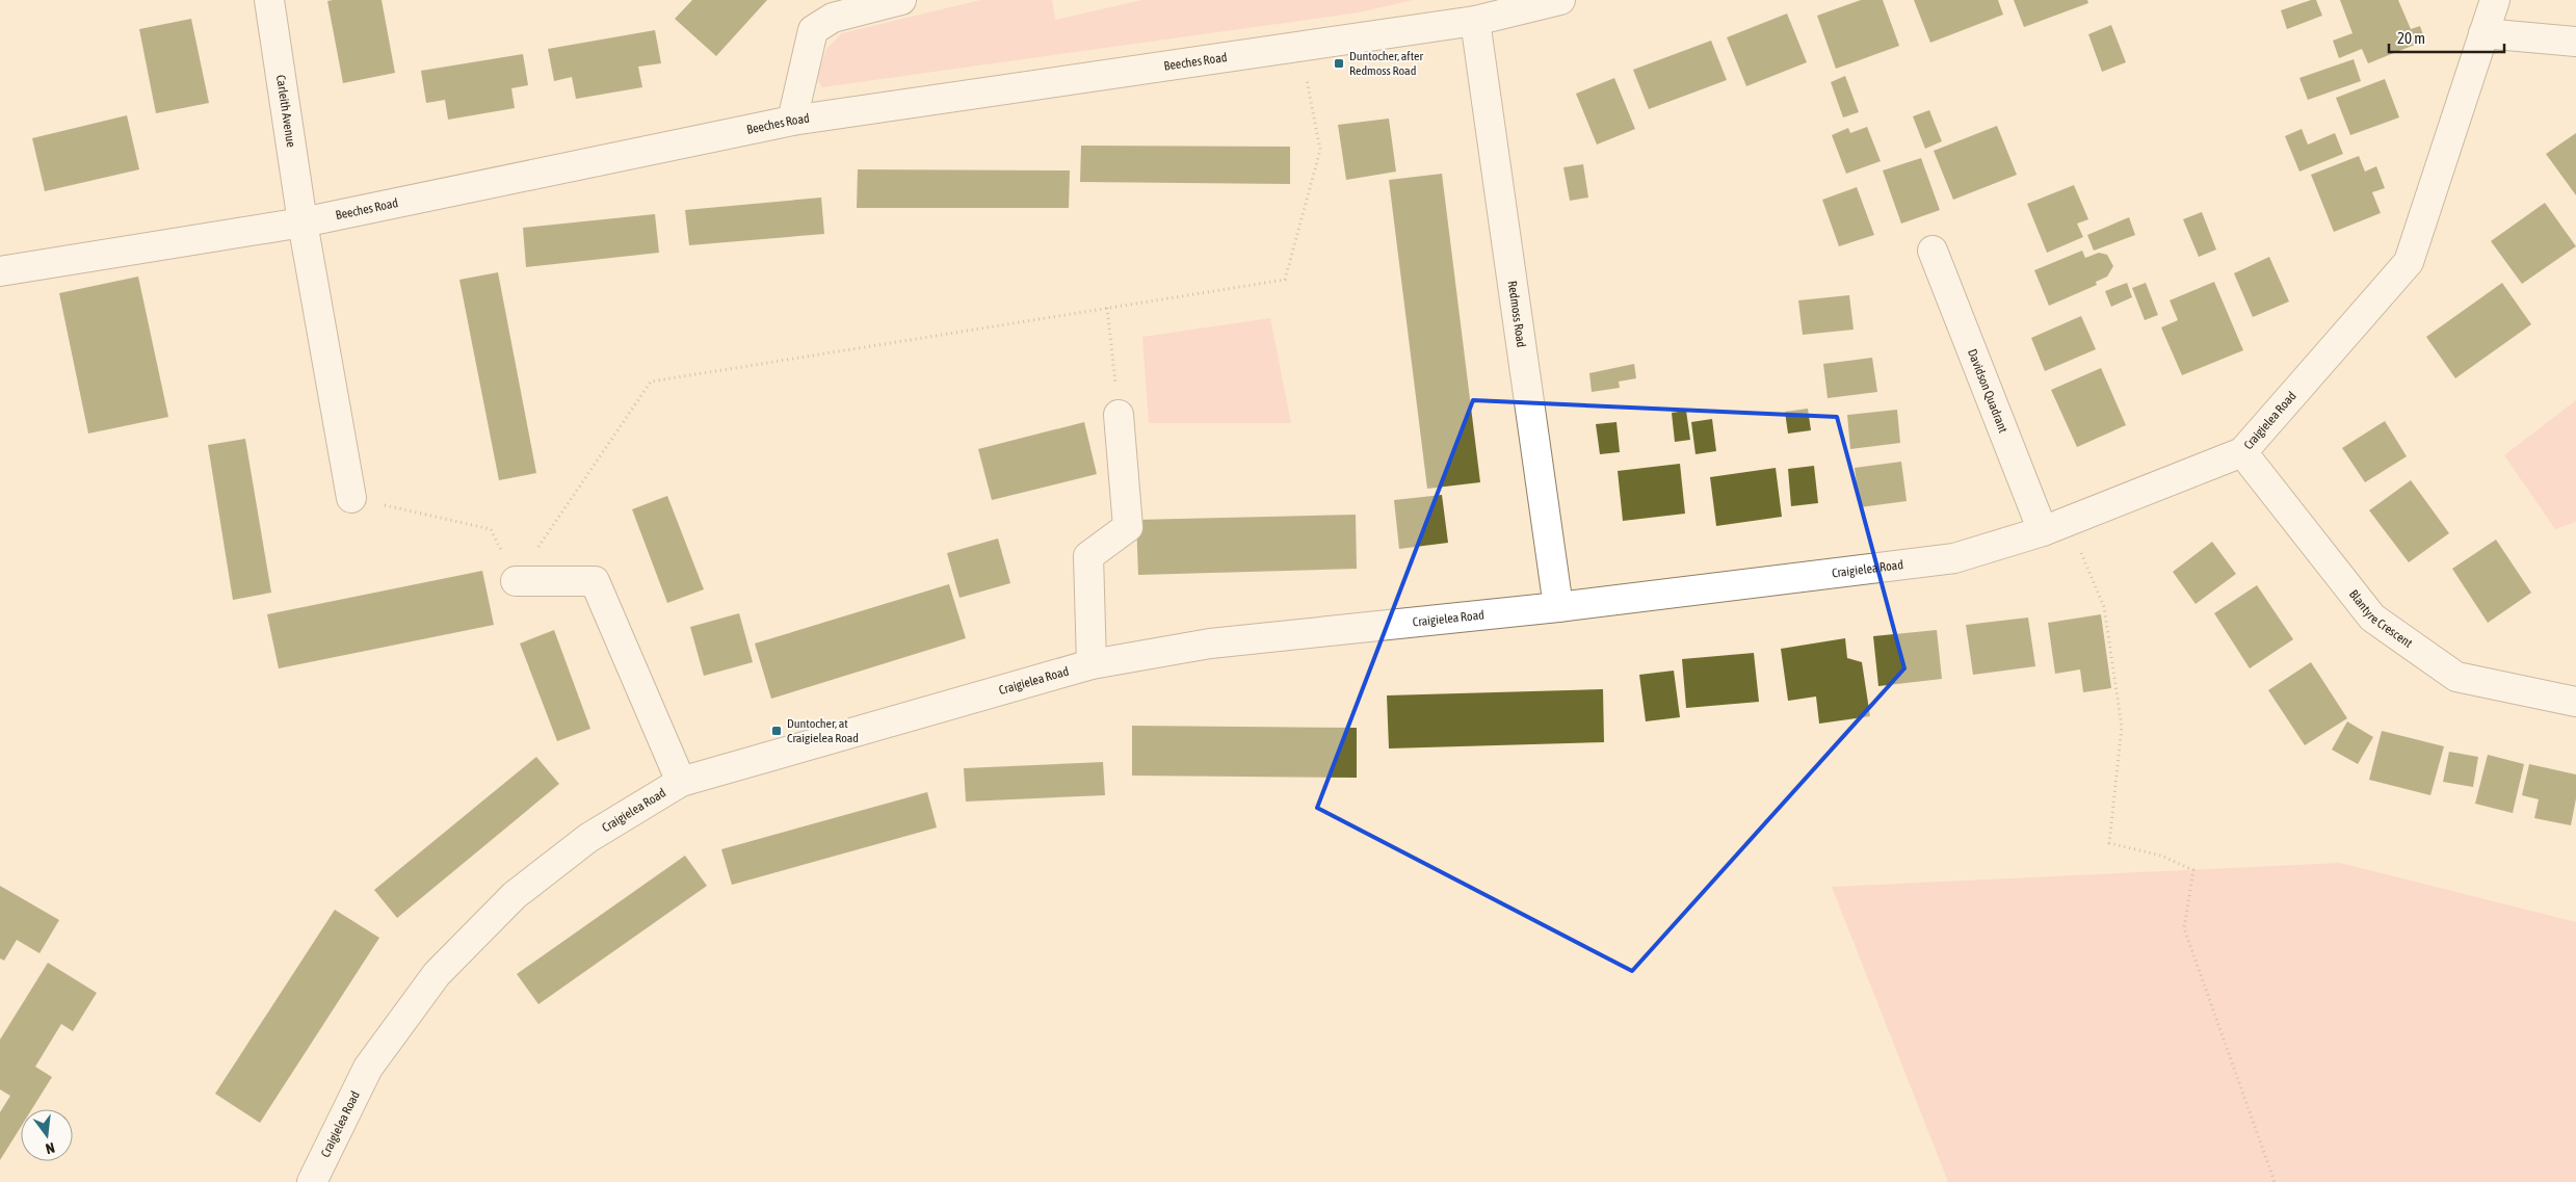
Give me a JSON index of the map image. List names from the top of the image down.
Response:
{
  "streets": {
    "street": [
      "Beeches Road",
      "Carleith Avenue",
      "Redmoss Road",
      "Davidson Quadrant",
      "Craigielea Road",
      "Blantyre Crescent"
    ]
  },
  "crossings": [
    ["Beeches Road", "Carleith Avenue"],
    ["Beeches Road", "Redmoss Road"],
    ["Redmoss Road", "Craigielea Road"],
    ["Davidson Quadrant", "Craigielea Road"],
    ["Craigielea Road", "Blantyre Crescent"]
  ],
  "places": {
    "transit": ["Duntocher, after Redmoss Road", "Duntocher, at Craigielea Road"]
  },
  "scale_bar": "20 m",
  "north": "bottom"
}
